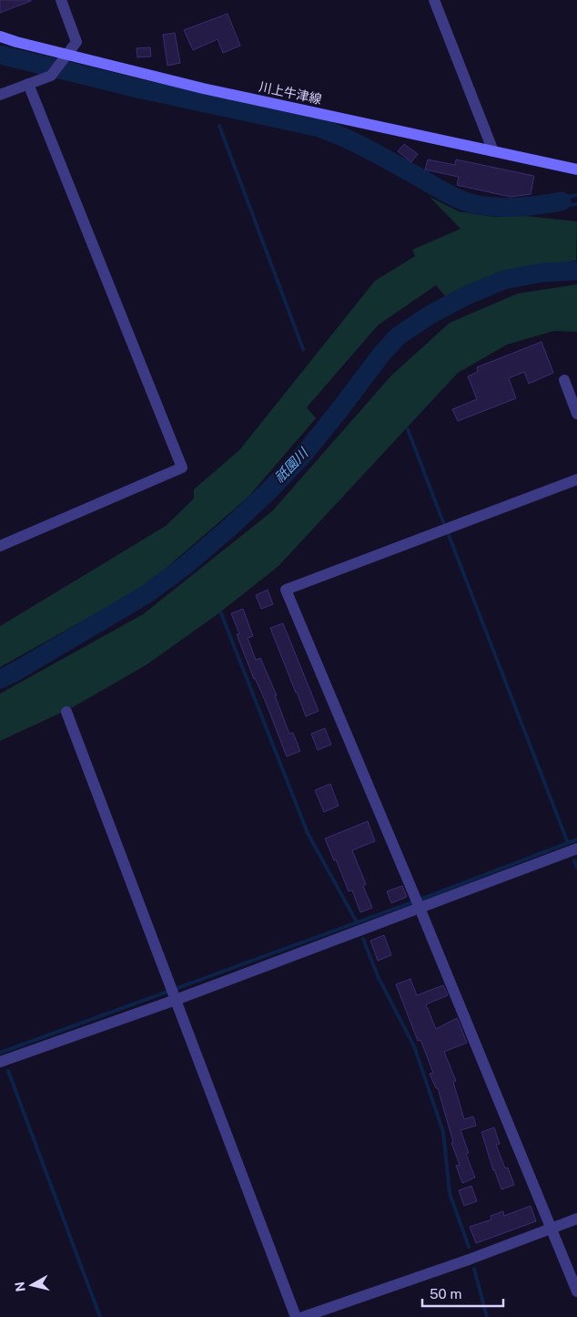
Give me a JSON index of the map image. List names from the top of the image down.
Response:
{
  "streets": {
    "main road": ["川上牛津線"]
  },
  "water": ["祇園川"],
  "scale_bar": "50 m",
  "north": "left"
}
